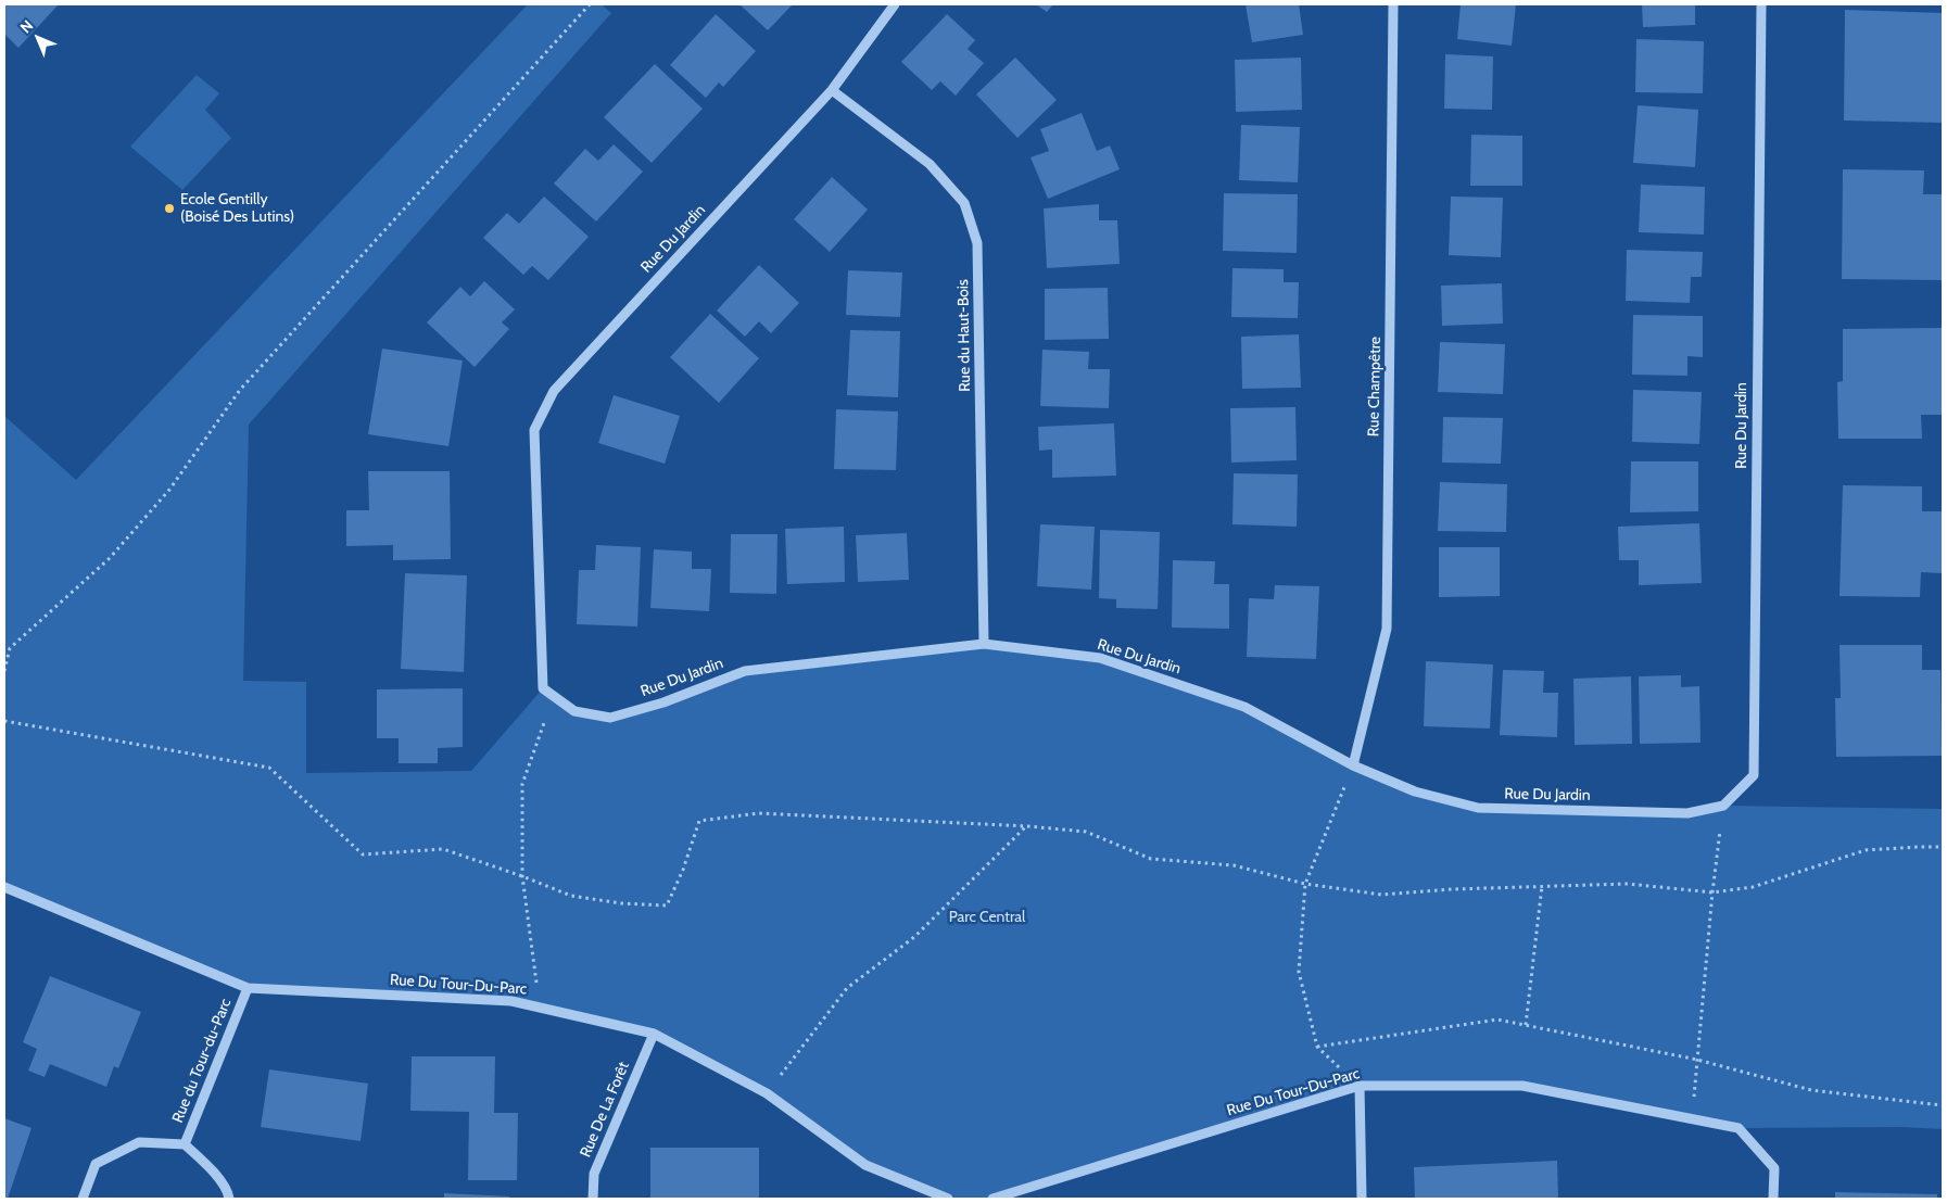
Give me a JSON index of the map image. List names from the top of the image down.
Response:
{
  "streets": {
    "street": [
      "Rue Du Jardin",
      "Rue du Haut-Bois",
      "Rue Champêtre",
      "Rue Du Tour-Du-Parc",
      "Rue du Tour-du-Parc",
      "Rue De La Forêt"
    ]
  },
  "crossings": [
    ["Rue Du Jardin", "Rue du Haut-Bois"],
    ["Rue Du Jardin", "Rue Champêtre"],
    ["Rue Du Tour-Du-Parc", "Rue du Tour-du-Parc"],
    ["Rue Du Tour-Du-Parc", "Rue De La Forêt"]
  ],
  "parks": ["Parc Central"],
  "places": ["Ecole Gentilly (Boisé Des Lutins)"],
  "north": "top left"
}
